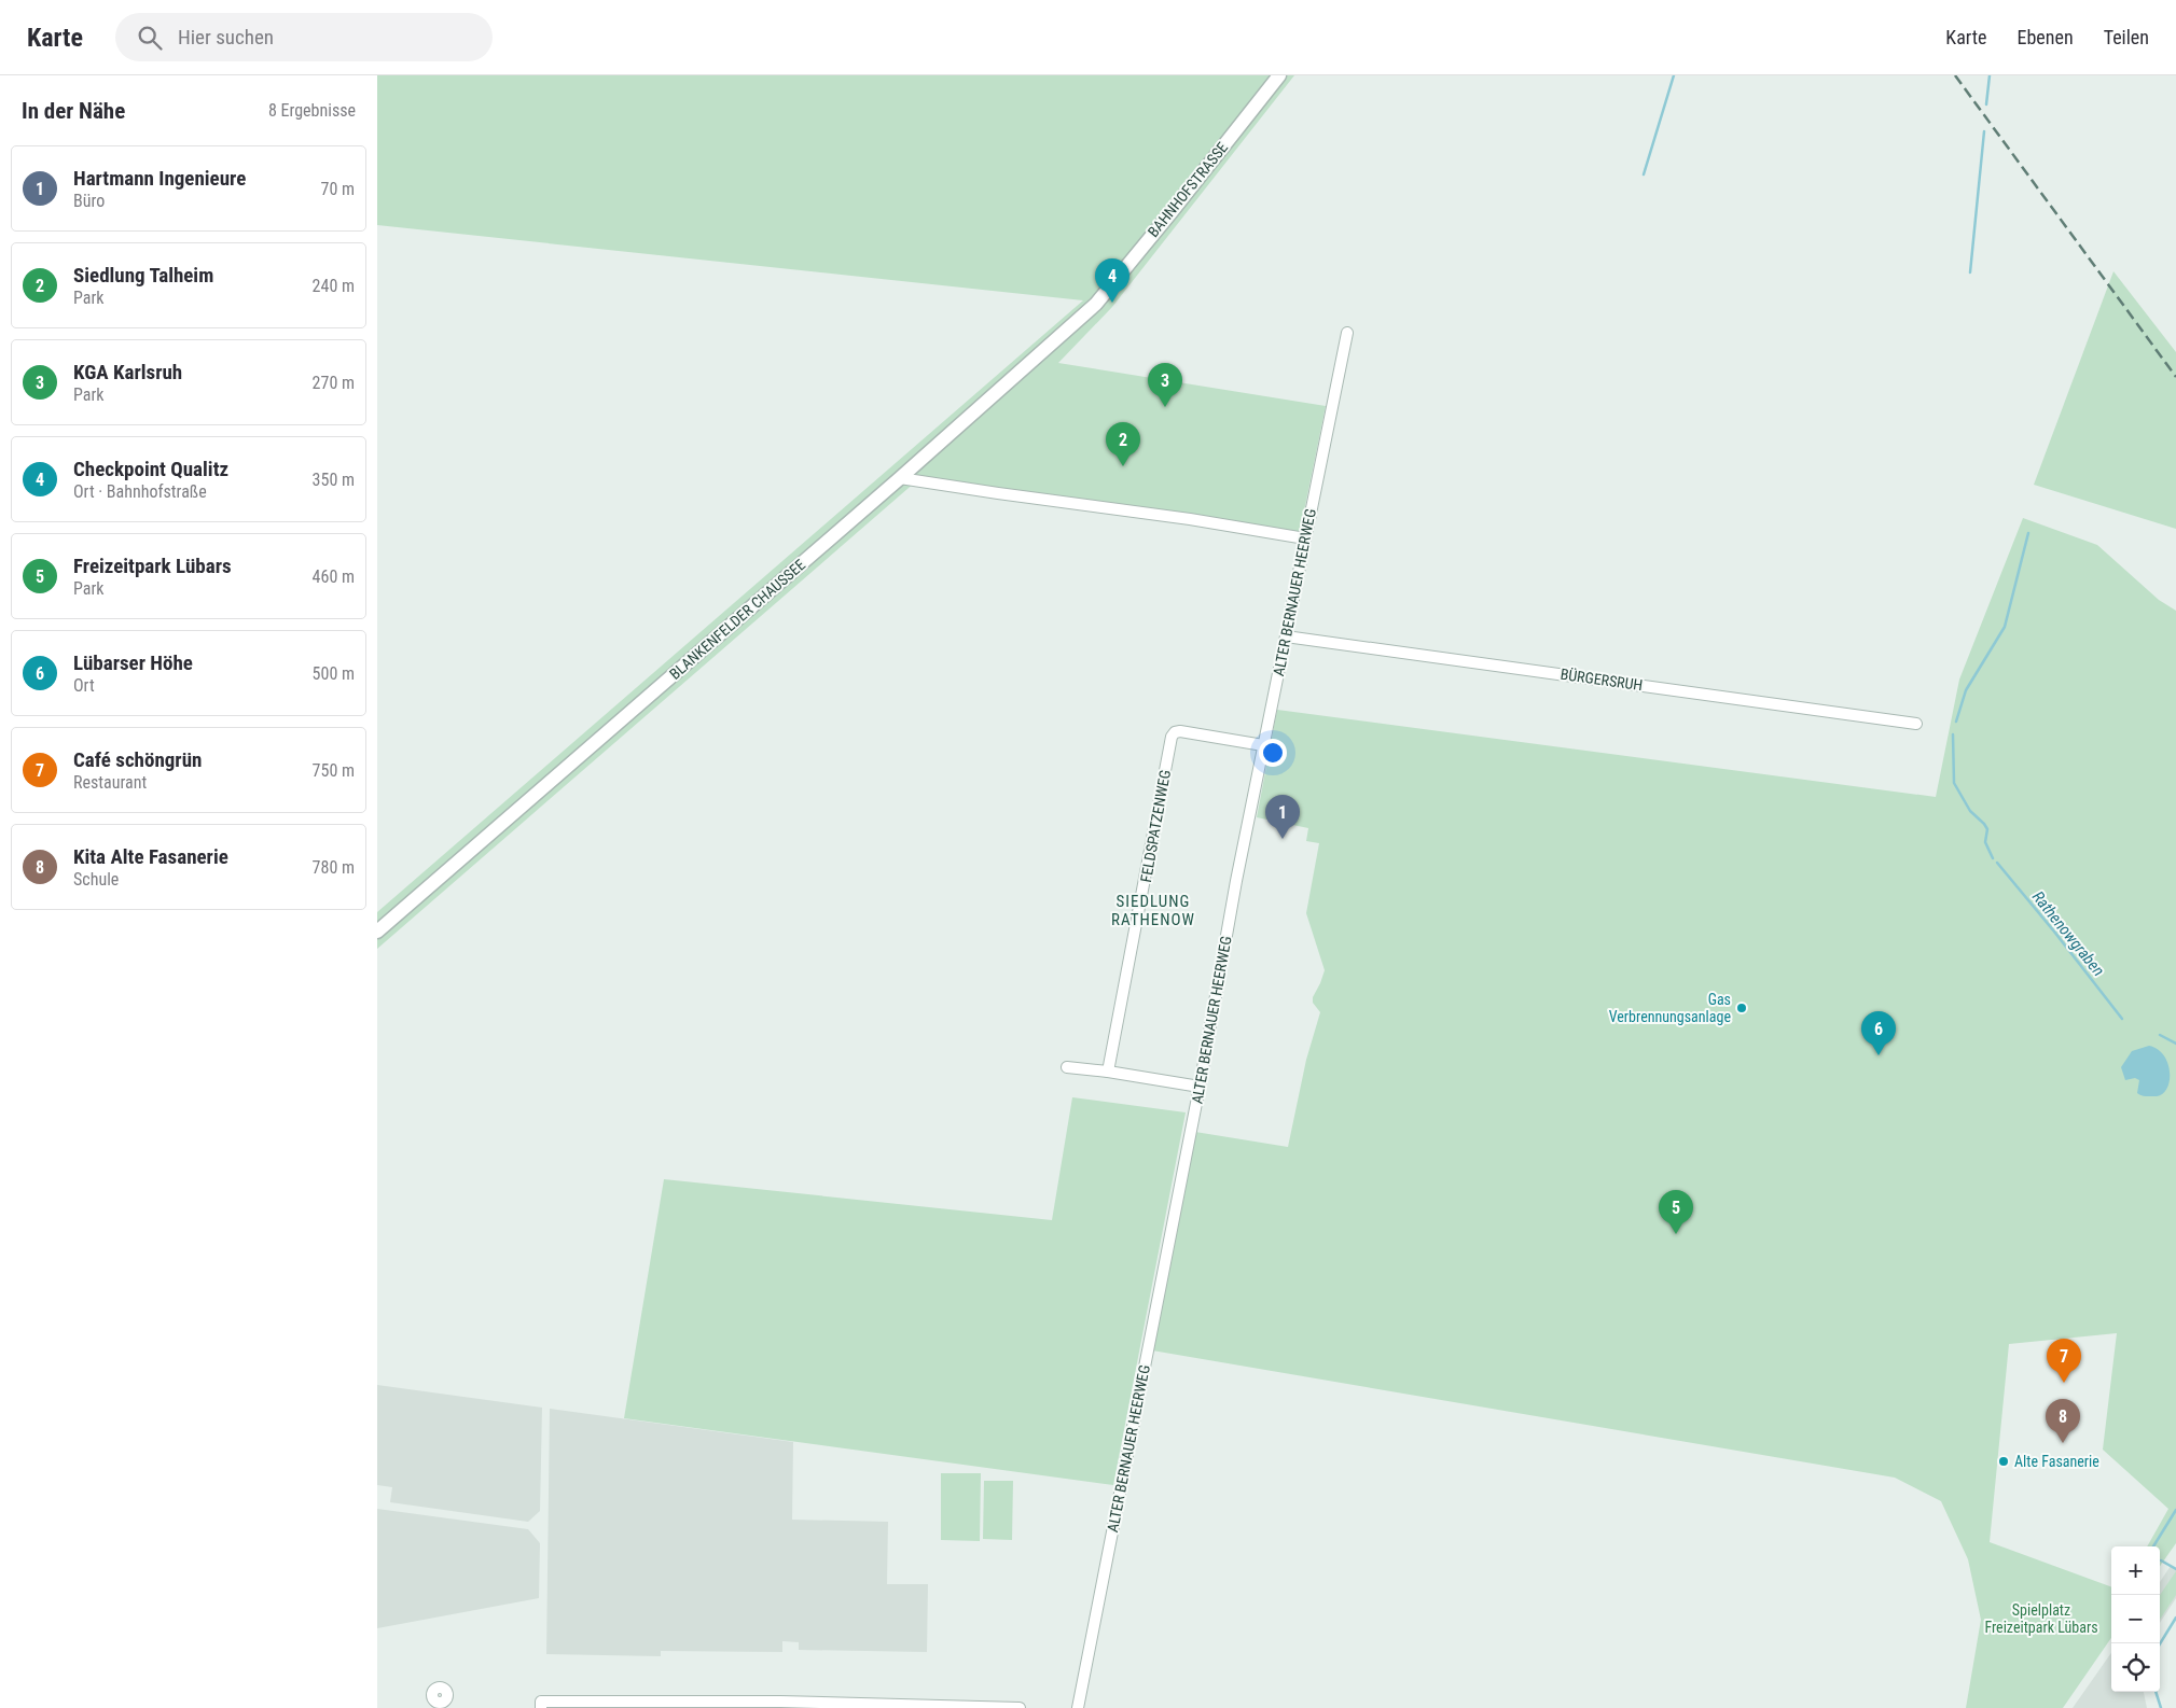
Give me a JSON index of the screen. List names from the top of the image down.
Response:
{
  "streets": {
    "street": [
      "BAHNHOFSTRASSE",
      "ALTER BERNAUER HEERWEG",
      "BLANKENFELDER CHAUSSEE",
      "BÜRGERSRUH",
      "FELDSPATZENWEG"
    ]
  },
  "crossings": [
    ["BAHNHOFSTRASSE", "BLANKENFELDER CHAUSSEE"],
    ["ALTER BERNAUER HEERWEG", "BÜRGERSRUH"],
    ["ALTER BERNAUER HEERWEG", "FELDSPATZENWEG"]
  ],
  "districts": ["SIEDLUNG RATHENOW"],
  "water": ["Rathenowgraben"],
  "parks": ["Spielplatz Freizeitpark Lübars"],
  "places": ["Gas Verbrennungsanlage", "Alte Fasanerie"],
  "page": {
    "header": "Karte",
    "search": "Hier suchen",
    "nav": ["Karte", "Ebenen", "Teilen"],
    "heading": ["In der Nähe", "8 Ergebnisse"],
    "list": [
      {
        "mark": "1",
        "name": "Hartmann Ingenieure",
        "note": "Büro",
        "value": "70 m"
      },
      {
        "mark": "2",
        "name": "Siedlung Talheim",
        "note": "Park",
        "value": "240 m"
      },
      {
        "mark": "3",
        "name": "KGA Karlsruh",
        "note": "Park",
        "value": "270 m"
      },
      {
        "mark": "4",
        "name": "Checkpoint Qualitz",
        "note": "Ort · Bahnhofstraße",
        "value": "350 m"
      },
      {
        "mark": "5",
        "name": "Freizeitpark Lübars",
        "note": "Park",
        "value": "460 m"
      },
      {
        "mark": "6",
        "name": "Lübarser Höhe",
        "note": "Ort",
        "value": "500 m"
      },
      {
        "mark": "7",
        "name": "Café schöngrün",
        "note": "Restaurant",
        "value": "750 m"
      },
      {
        "mark": "8",
        "name": "Kita Alte Fasanerie",
        "note": "Schule",
        "value": "780 m"
      }
    ],
    "pins": [
      "4",
      "3",
      "2",
      "1",
      "6",
      "5",
      "7",
      "8"
    ],
    "map_buttons": ["+", "−"]
  }
}
